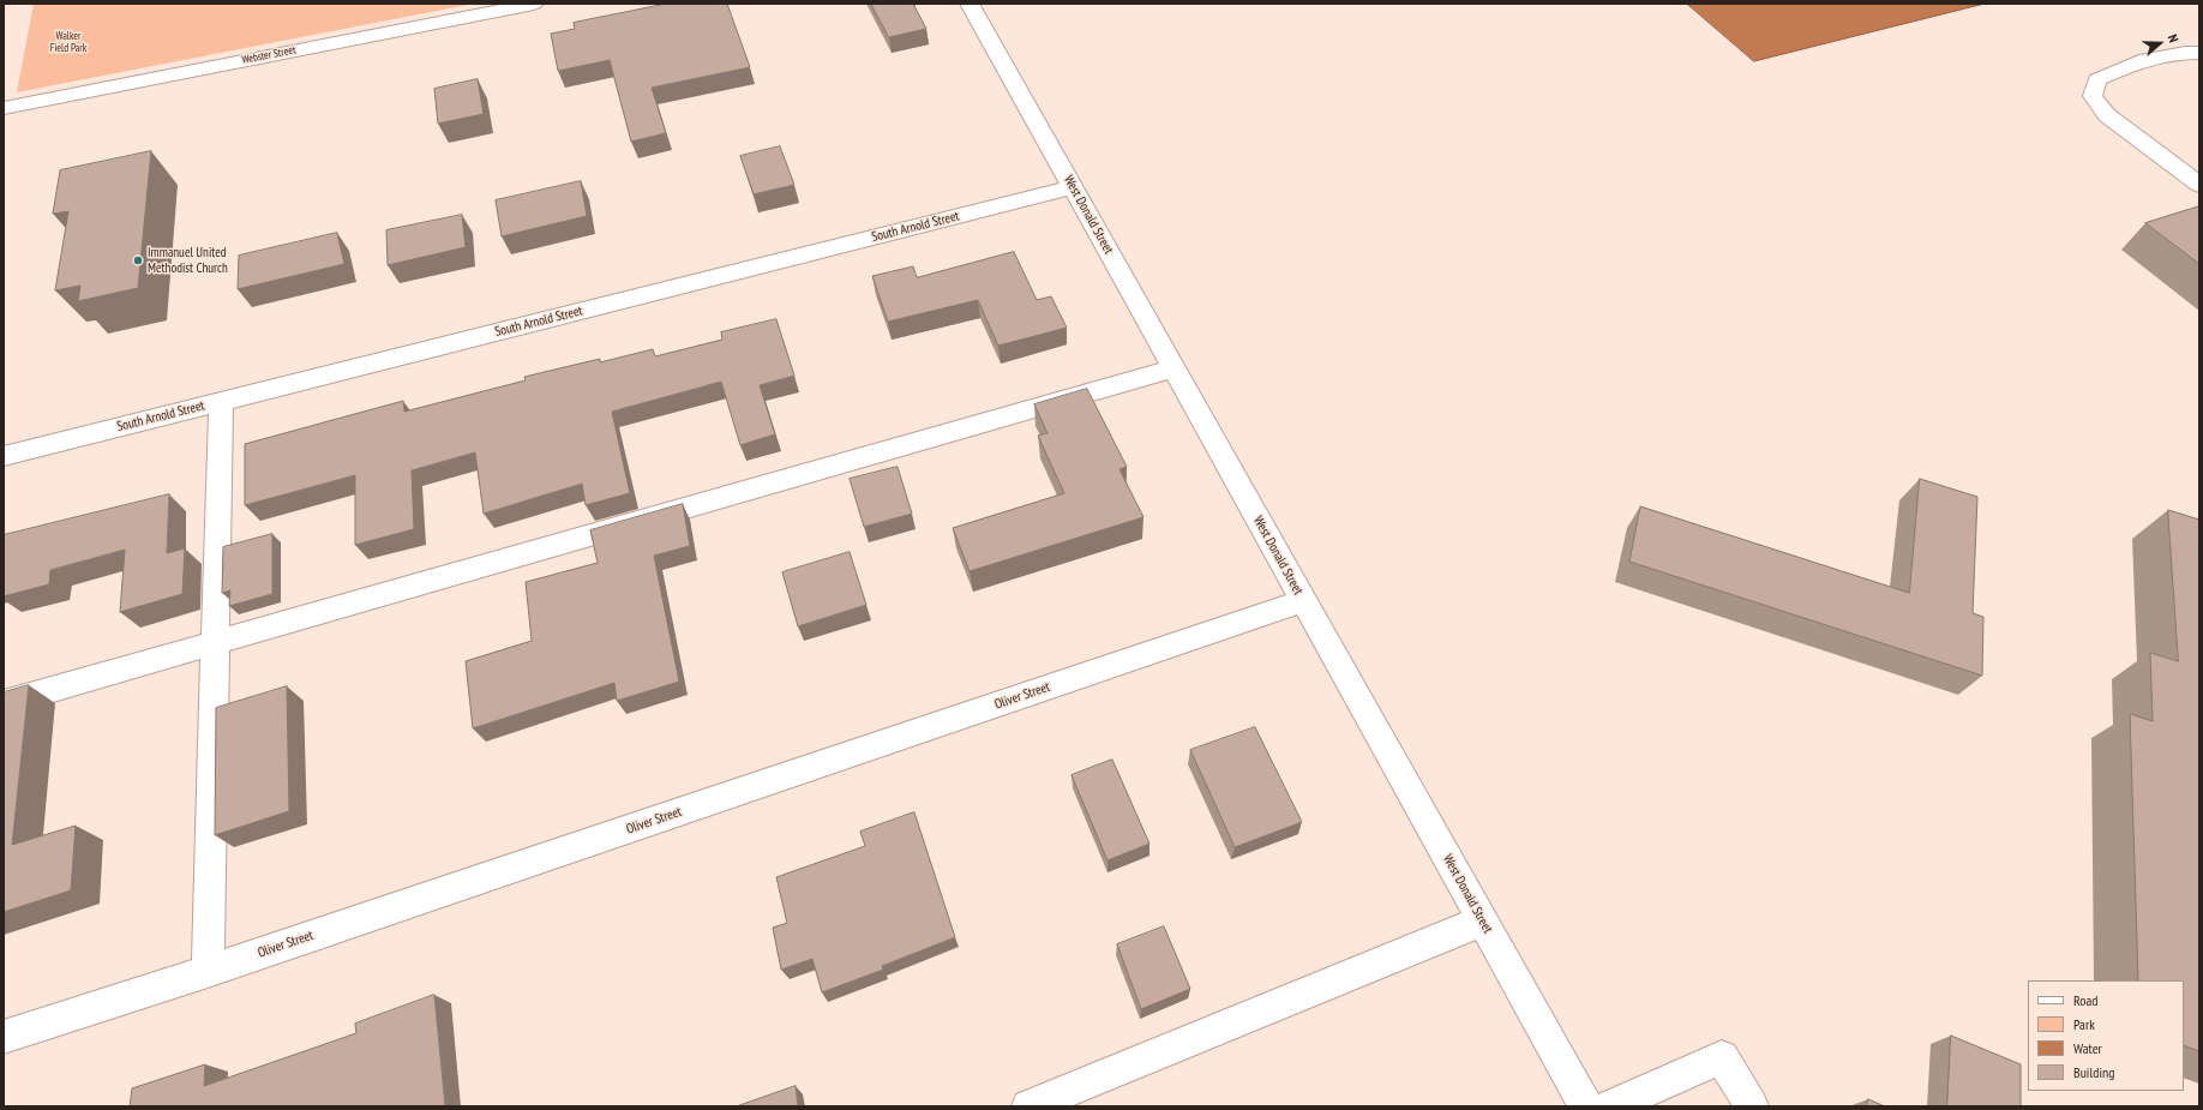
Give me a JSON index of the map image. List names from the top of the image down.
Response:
{
  "streets": {
    "street": [
      "Webster Street",
      "West Donald Street",
      "South Arnold Street",
      "Oliver Street"
    ]
  },
  "crossings": [
    ["West Donald Street", "South Arnold Street"],
    ["West Donald Street", "Oliver Street"]
  ],
  "parks": ["Walker Field Park"],
  "places": ["Immanuel United Methodist Church"],
  "legend": [
    "Road",
    "Park",
    "Water",
    "Building"
  ],
  "north": "right"
}
